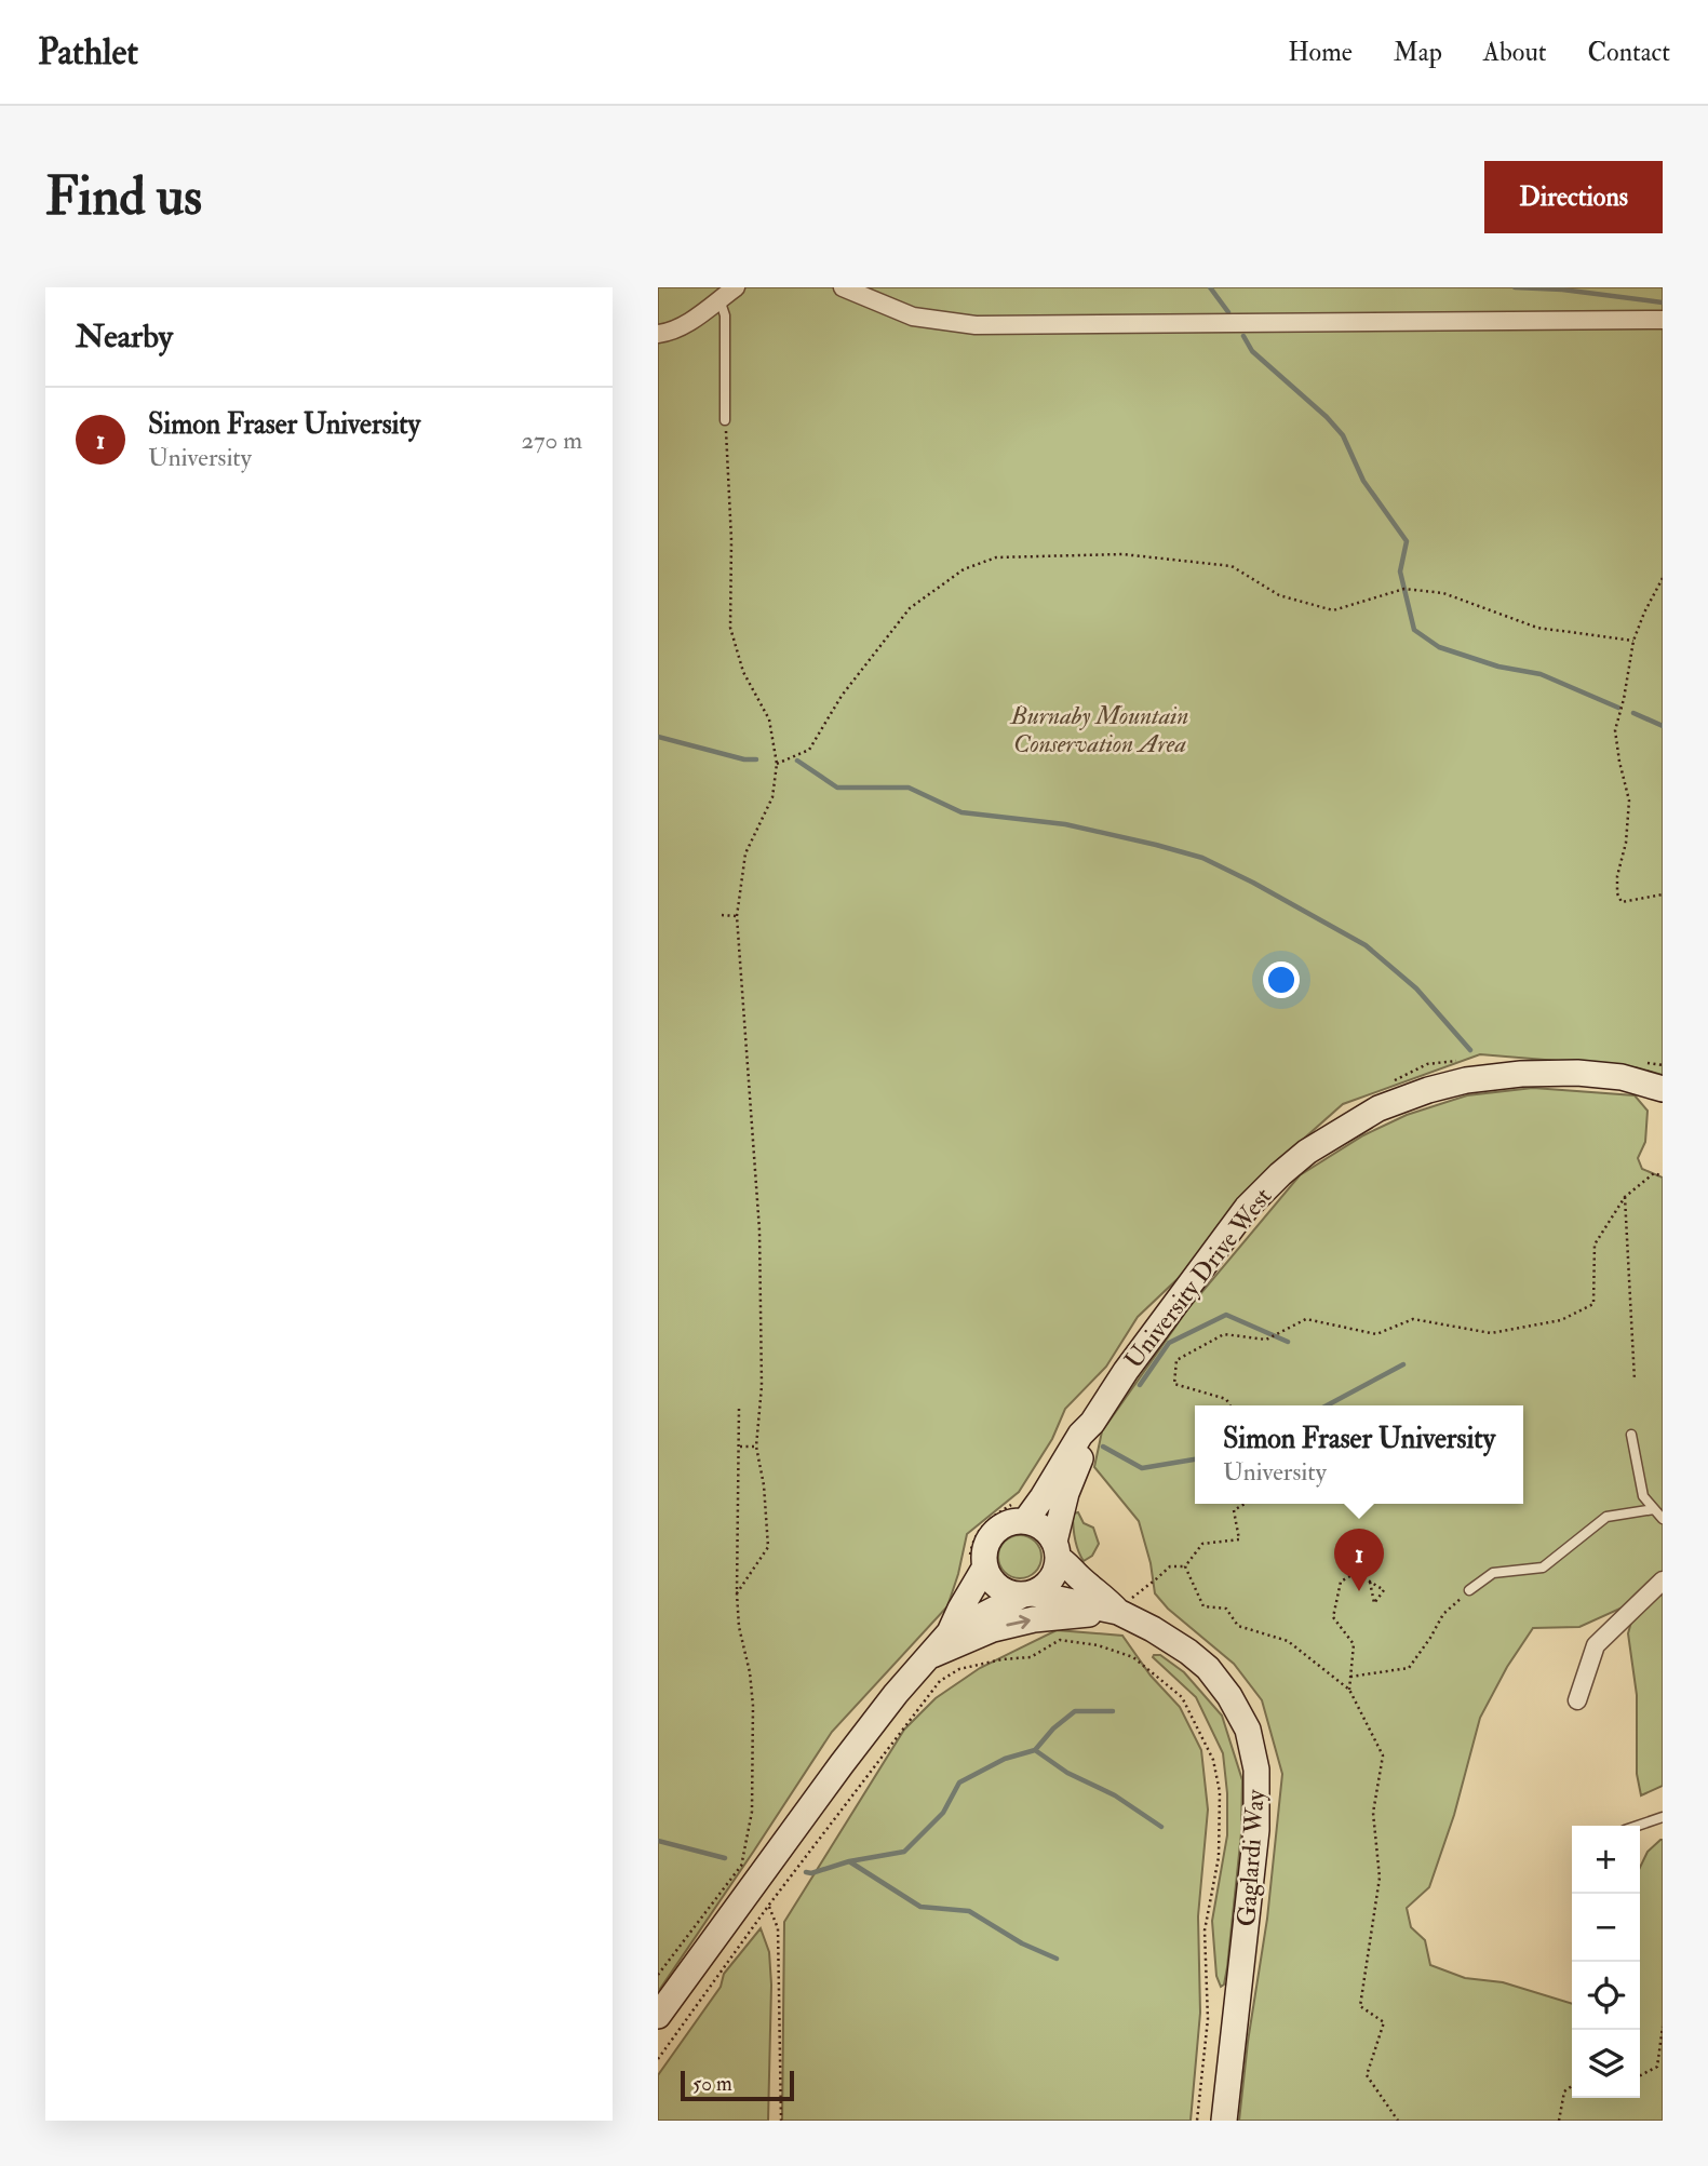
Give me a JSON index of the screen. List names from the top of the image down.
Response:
{
  "streets": {
    "street": ["University Drive West", "Gaglardi Way"]
  },
  "crossings": [
    ["University Drive West", "Gaglardi Way"]
  ],
  "parks": ["Burnaby Mountain Conservation Area"],
  "scale_bar": "50 m",
  "page": {
    "header": "Pathlet",
    "nav": [
      "Home",
      "Map",
      "About",
      "Contact"
    ],
    "buttons": "Directions",
    "title": "Find us",
    "heading": "Nearby",
    "list": [
      {
        "mark": "1",
        "name": "Simon Fraser University",
        "note": "University",
        "value": "270 m"
      }
    ],
    "popup": ["Simon Fraser University", "University"],
    "pins": "1",
    "map_buttons": ["+", "−"],
    "scale": "50 m"
  }
}
